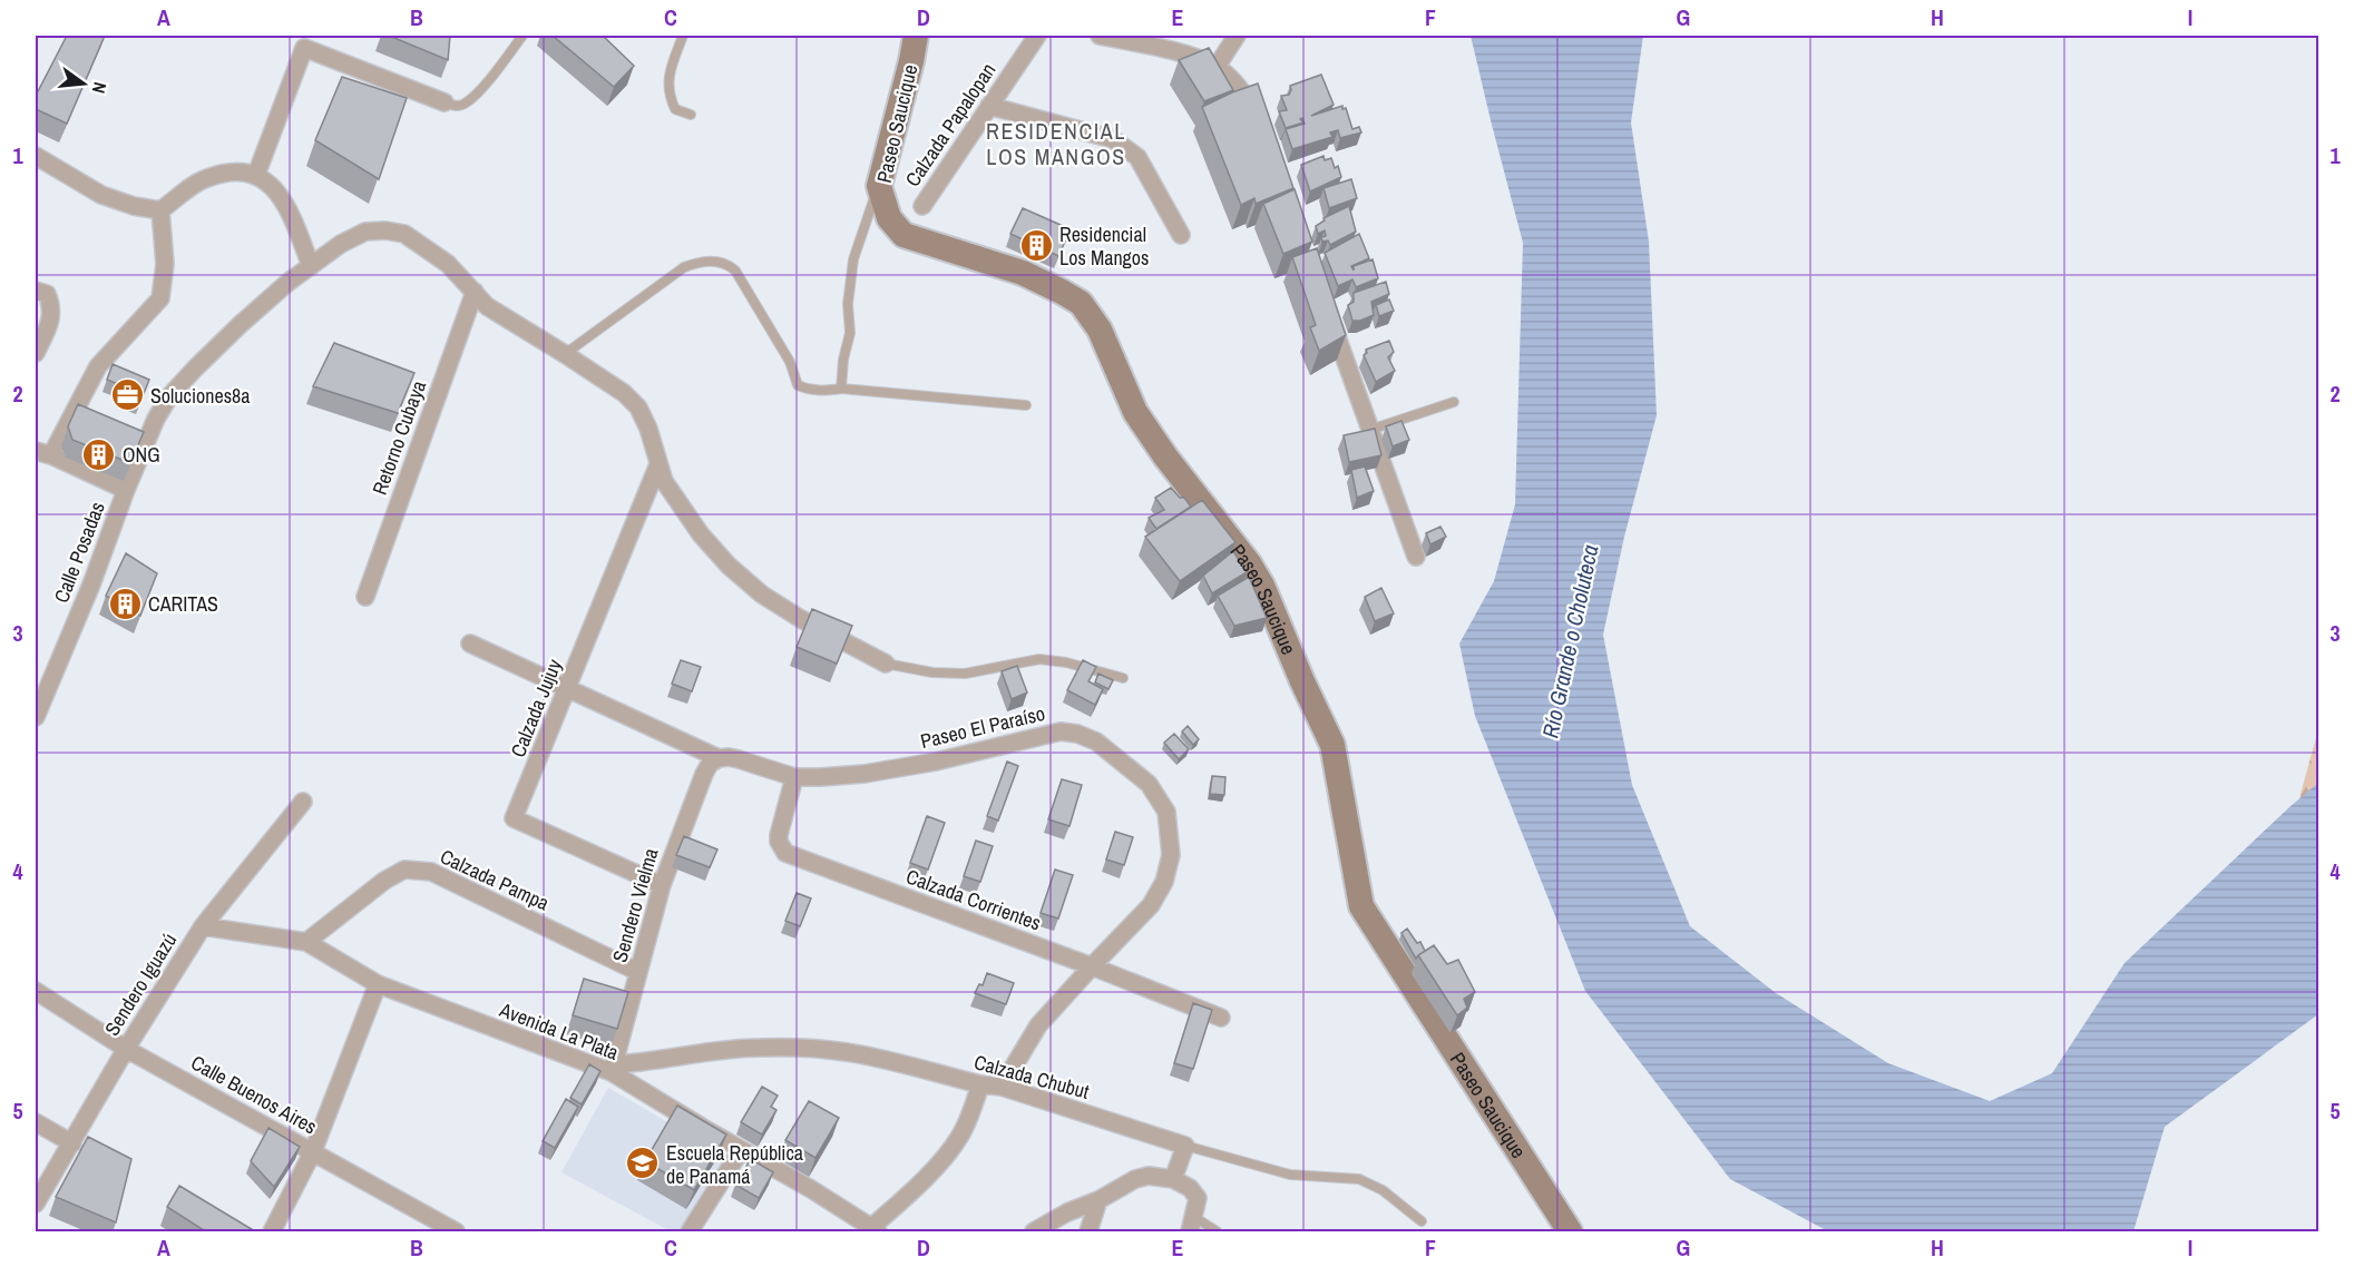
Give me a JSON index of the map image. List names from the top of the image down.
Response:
{
  "streets": {
    "street": [
      "Paseo Saucique",
      "Calzada Papalopan",
      "Retorno Cubaya",
      "Calle Posadas",
      "Calzada Jujuy",
      "Paseo El Paraíso",
      "Calzada Pampa",
      "Calzada Corrientes",
      "Sendero Vielma",
      "Sendero Iguazú",
      "Avenida La Plata",
      "Calzada Chubut",
      "Calle Buenos Aires"
    ]
  },
  "crossings": [
    ["Retorno Cubaya", "Calle Posadas"],
    ["Calle Posadas", "Calzada Jujuy"],
    ["Calzada Jujuy", "Paseo El Paraíso"],
    ["Calzada Jujuy", "Sendero Vielma"],
    ["Paseo El Paraíso", "Calzada Corrientes"],
    ["Paseo El Paraíso", "Sendero Vielma"],
    ["Paseo El Paraíso", "Calzada Chubut"],
    ["Calzada Pampa", "Sendero Vielma"],
    ["Calzada Pampa", "Avenida La Plata"],
    ["Sendero Vielma", "Avenida La Plata"],
    ["Sendero Vielma", "Calzada Chubut"],
    ["Sendero Iguazú", "Avenida La Plata"],
    ["Sendero Iguazú", "Calle Buenos Aires"],
    ["Avenida La Plata", "Calzada Chubut"]
  ],
  "districts": ["RESIDENCIAL LOS MANGOS"],
  "water": ["Río Grande o Choluteca"],
  "places": {
    "building": ["Residencial Los Mangos", "ONG", "CARITAS"],
    "office": ["Soluciones8a"],
    "school or university": ["Escuela República de Panamá"]
  },
  "north": "right",
  "grid": {
    "columns": [
      "A",
      "B",
      "C",
      "D",
      "E",
      "F",
      "G",
      "H",
      "I"
    ],
    "rows": [
      "1",
      "2",
      "3",
      "4",
      "5"
    ]
  }
}
